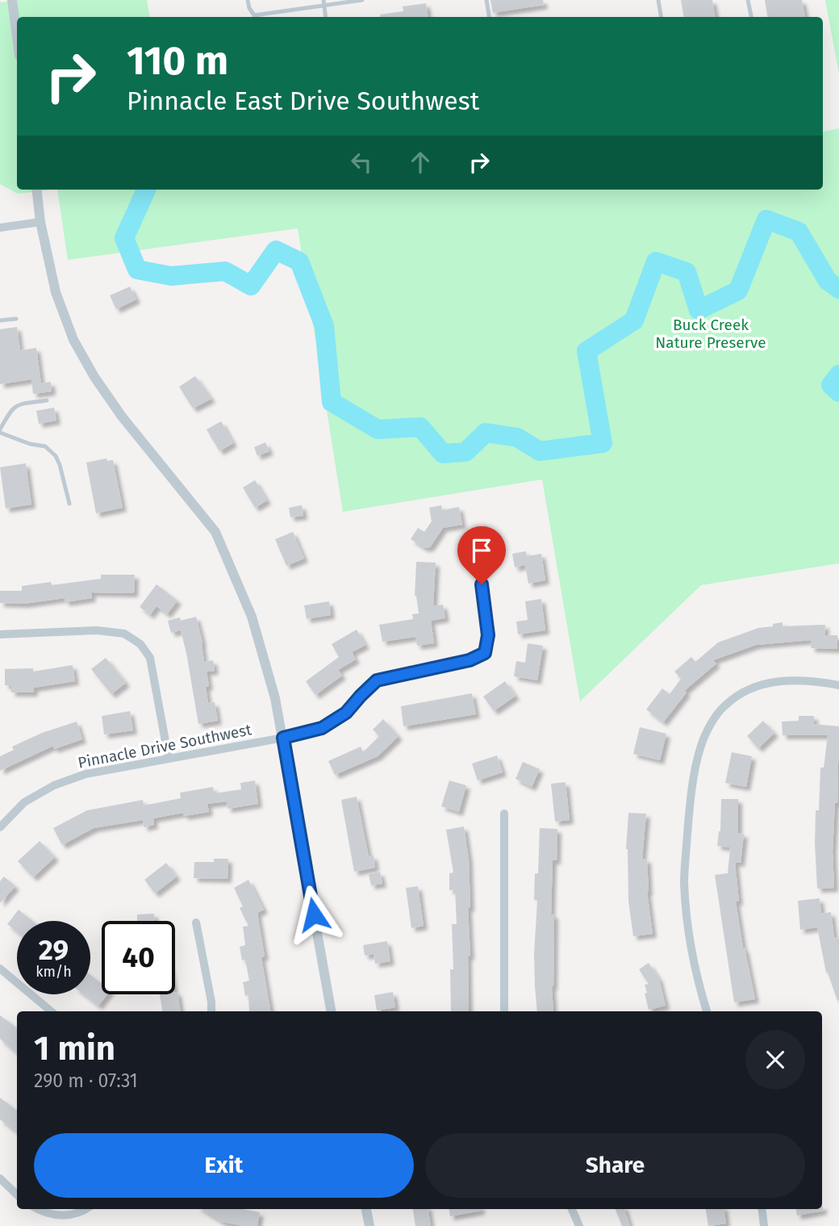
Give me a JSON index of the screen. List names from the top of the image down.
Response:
{
  "streets": {
    "street": ["Pinnacle Drive Southwest"]
  },
  "parks": ["Buck Creek Nature Preserve"],
  "page": {
    "turn": ["110 m", "Pinnacle East Drive Southwest"],
    "speed": "29 km/h",
    "limit": "40",
    "heading": ["1 min", "290 m · 07:31"],
    "buttons": ["Exit", "Share"]
  }
}
